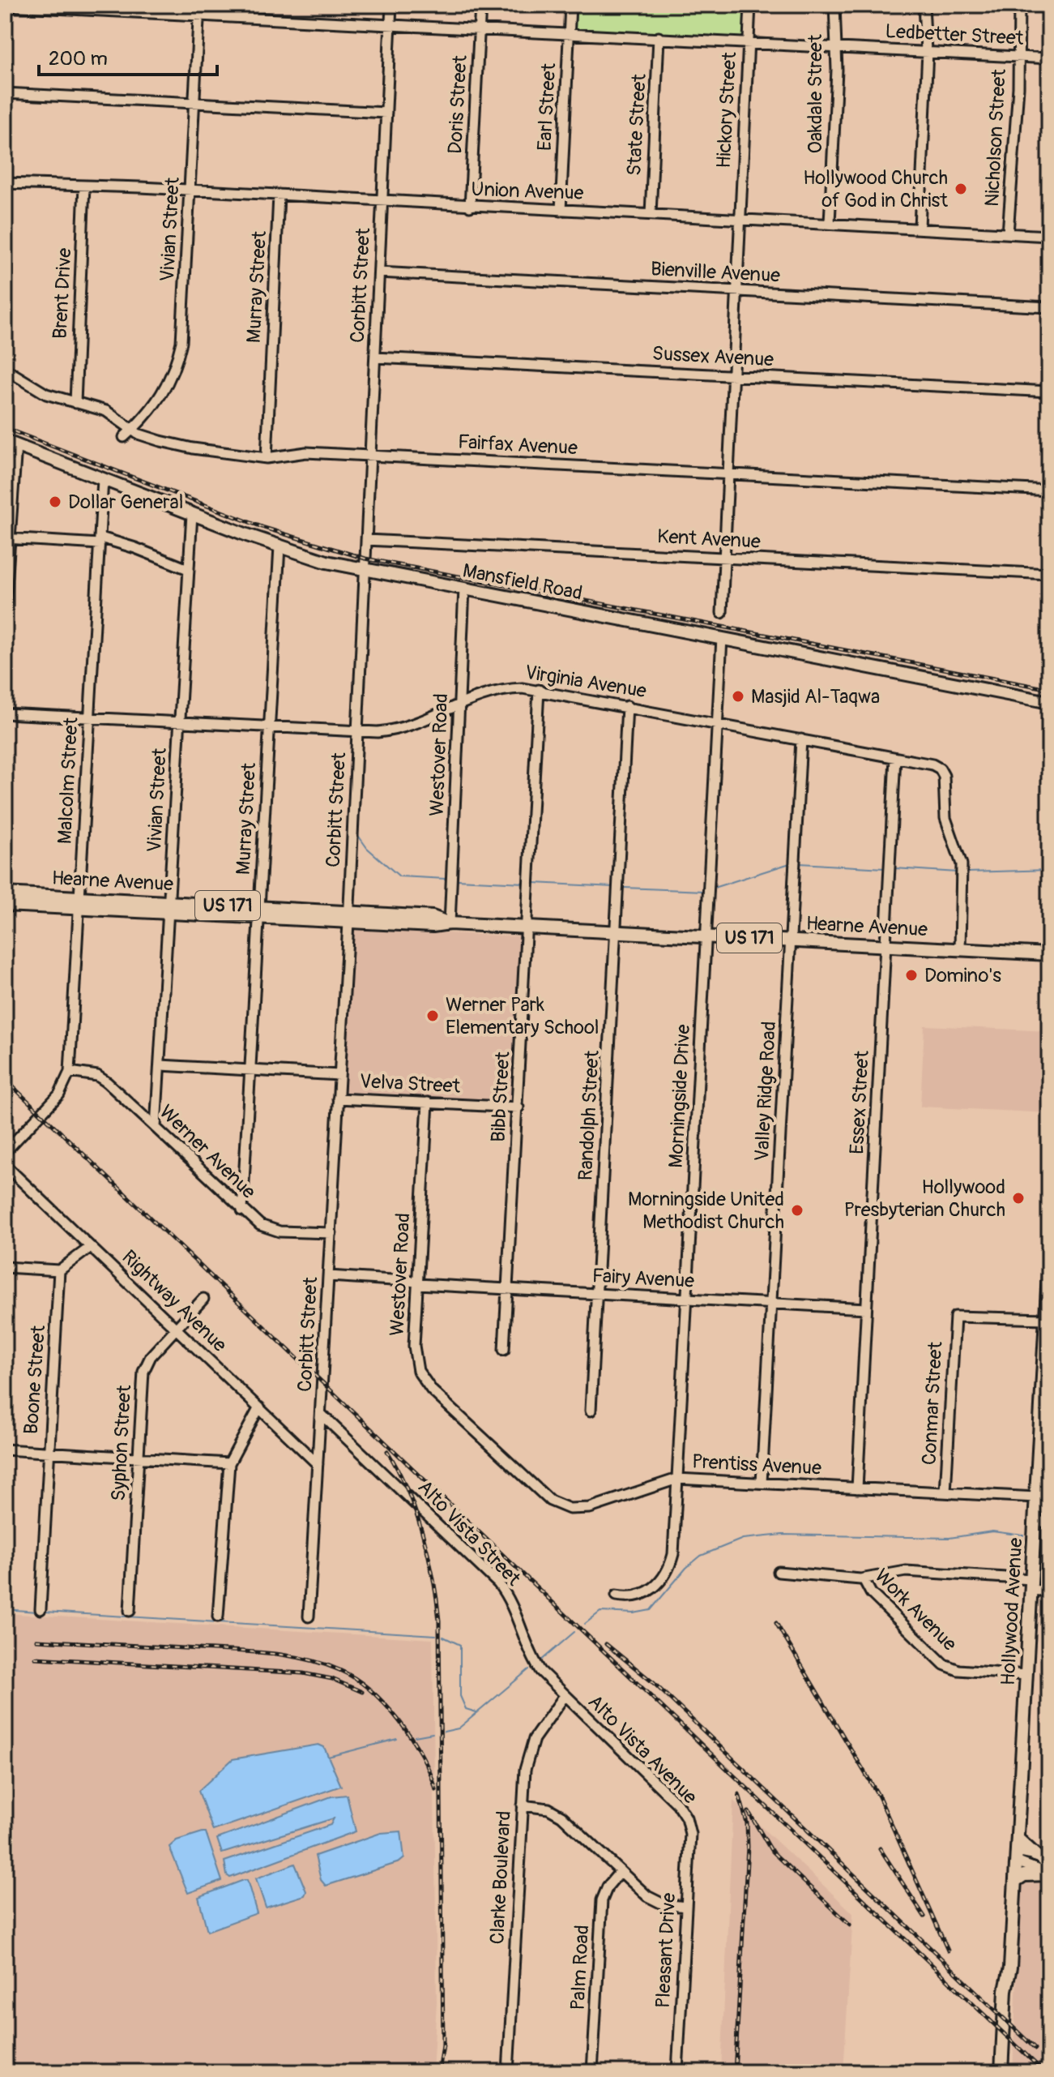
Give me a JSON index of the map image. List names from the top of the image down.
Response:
{
  "streets": {
    "main road": [
      "Mansfield Road",
      "Hearne Avenue",
      "US 171",
      "Hollywood Avenue"
    ],
    "street": [
      "Ledbetter Street",
      "Oakdale Street",
      "Doris Street",
      "Earl Street",
      "Hickory Street",
      "State Street",
      "Nicholson Street",
      "Union Avenue",
      "Vivian Street",
      "Bienville Avenue",
      "Corbitt Street",
      "Murray Street",
      "Brent Drive",
      "Sussex Avenue",
      "Fairfax Avenue",
      "Kent Avenue",
      "Virginia Avenue",
      "Westover Road",
      "Malcolm Street",
      "Velva Street",
      "Valley Ridge Road",
      "Morningside Drive",
      "Bibb Street",
      "Essex Street",
      "Randolph Street",
      "Werner Avenue",
      "Fairy Avenue",
      "Rightway Avenue",
      "Boone Street",
      "Conmar Street",
      "Syphon Street",
      "Prentiss Avenue",
      "Alto Vista Street",
      "Work Avenue",
      "Alto Vista Avenue",
      "Clarke Boulevard",
      "Pleasant Drive",
      "Palm Road"
    ]
  },
  "crossings": [
    ["Ledbetter Street", "Oakdale Street"],
    ["Ledbetter Street", "Doris Street"],
    ["Ledbetter Street", "Earl Street"],
    ["Ledbetter Street", "Hickory Street"],
    ["Ledbetter Street", "State Street"],
    ["Ledbetter Street", "Nicholson Street"],
    ["Ledbetter Street", "Vivian Street"],
    ["Ledbetter Street", "Corbitt Street"],
    ["Oakdale Street", "Union Avenue"],
    ["Doris Street", "Union Avenue"],
    ["Earl Street", "Union Avenue"],
    ["Hickory Street", "Union Avenue"],
    ["State Street", "Union Avenue"],
    ["Nicholson Street", "Union Avenue"],
    ["Union Avenue", "Vivian Street"],
    ["Union Avenue", "Corbitt Street"],
    ["Union Avenue", "Murray Street"],
    ["Union Avenue", "Brent Drive"],
    ["Vivian Street", "Fairfax Avenue"],
    ["Vivian Street", "Mansfield Road"],
    ["Vivian Street", "Virginia Avenue"],
    ["Vivian Street", "Hearne Avenue"],
    ["Vivian Street", "Velva Street"],
    ["Vivian Street", "Werner Avenue"],
    ["Bienville Avenue", "Corbitt Street"],
    ["Corbitt Street", "Sussex Avenue"],
    ["Corbitt Street", "Fairfax Avenue"],
    ["Corbitt Street", "Kent Avenue"],
    ["Corbitt Street", "Mansfield Road"],
    ["Corbitt Street", "Virginia Avenue"],
    ["Corbitt Street", "Hearne Avenue"],
    ["Corbitt Street", "Velva Street"],
    ["Corbitt Street", "Werner Avenue"],
    ["Corbitt Street", "Fairy Avenue"],
    ["Corbitt Street", "Rightway Avenue"],
    ["Corbitt Street", "Alto Vista Street"],
    ["Murray Street", "Fairfax Avenue"],
    ["Murray Street", "Mansfield Road"],
    ["Murray Street", "Virginia Avenue"],
    ["Murray Street", "Hearne Avenue"],
    ["Murray Street", "Velva Street"],
    ["Murray Street", "Werner Avenue"],
    ["Brent Drive", "Fairfax Avenue"],
    ["Mansfield Road", "Westover Road"],
    ["Mansfield Road", "Malcolm Street"],
    ["Mansfield Road", "Morningside Drive"],
    ["Virginia Avenue", "Westover Road"],
    ["Virginia Avenue", "Malcolm Street"],
    ["Virginia Avenue", "Hearne Avenue"],
    ["Virginia Avenue", "Valley Ridge Road"],
    ["Virginia Avenue", "Morningside Drive"],
    ["Virginia Avenue", "Bibb Street"],
    ["Virginia Avenue", "Essex Street"],
    ["Virginia Avenue", "Randolph Street"],
    ["Westover Road", "Hearne Avenue"],
    ["Westover Road", "Velva Street"],
    ["Westover Road", "Fairy Avenue"],
    ["Westover Road", "Prentiss Avenue"],
    ["Malcolm Street", "Hearne Avenue"],
    ["Malcolm Street", "Werner Avenue"],
    ["Hearne Avenue", "Valley Ridge Road"],
    ["Hearne Avenue", "Morningside Drive"],
    ["Hearne Avenue", "Bibb Street"],
    ["Hearne Avenue", "Essex Street"],
    ["Hearne Avenue", "Randolph Street"],
    ["Velva Street", "Bibb Street"],
    ["Valley Ridge Road", "Fairy Avenue"],
    ["Valley Ridge Road", "Prentiss Avenue"],
    ["Morningside Drive", "Fairy Avenue"],
    ["Morningside Drive", "Prentiss Avenue"],
    ["Bibb Street", "Fairy Avenue"],
    ["Essex Street", "Fairy Avenue"],
    ["Essex Street", "Prentiss Avenue"],
    ["Randolph Street", "Fairy Avenue"],
    ["Rightway Avenue", "Syphon Street"],
    ["Conmar Street", "Prentiss Avenue"],
    ["Conmar Street", "Hollywood Avenue"],
    ["Prentiss Avenue", "Hollywood Avenue"],
    ["Alto Vista Street", "Alto Vista Avenue"],
    ["Alto Vista Street", "Clarke Boulevard"],
    ["Work Avenue", "Hollywood Avenue"],
    ["Alto Vista Avenue", "Clarke Boulevard"],
    ["Alto Vista Avenue", "Pleasant Drive"]
  ],
  "places": [
    "Hollywood Church of God in Christ",
    "Dollar General",
    "Masjid Al-Taqwa",
    "Domino's",
    "Werner Park Elementary School",
    "Hollywood Presbyterian Church",
    "Morningside United Methodist Church"
  ],
  "scale_bar": "200 m"
}
